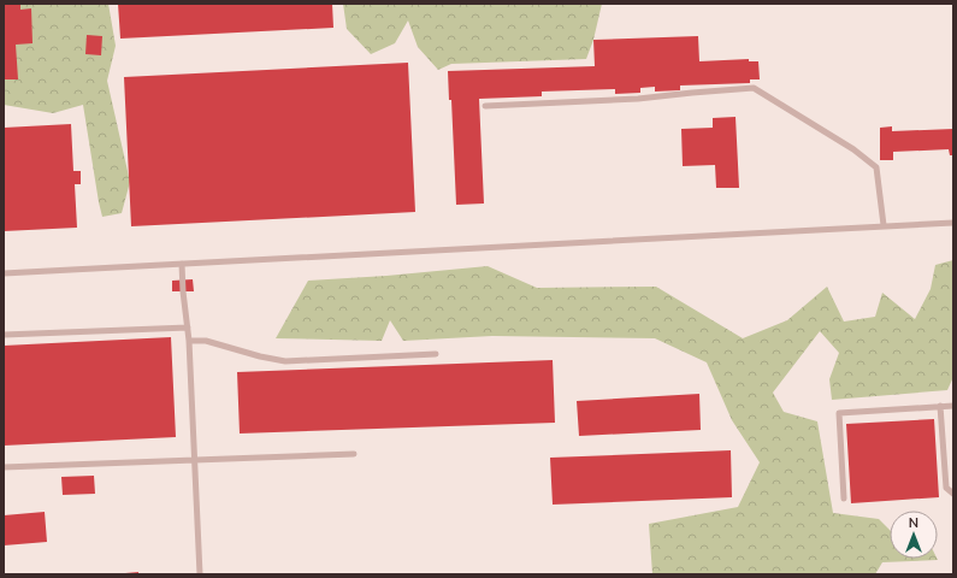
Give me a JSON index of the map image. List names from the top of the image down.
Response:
{
  "north": "top"
}
